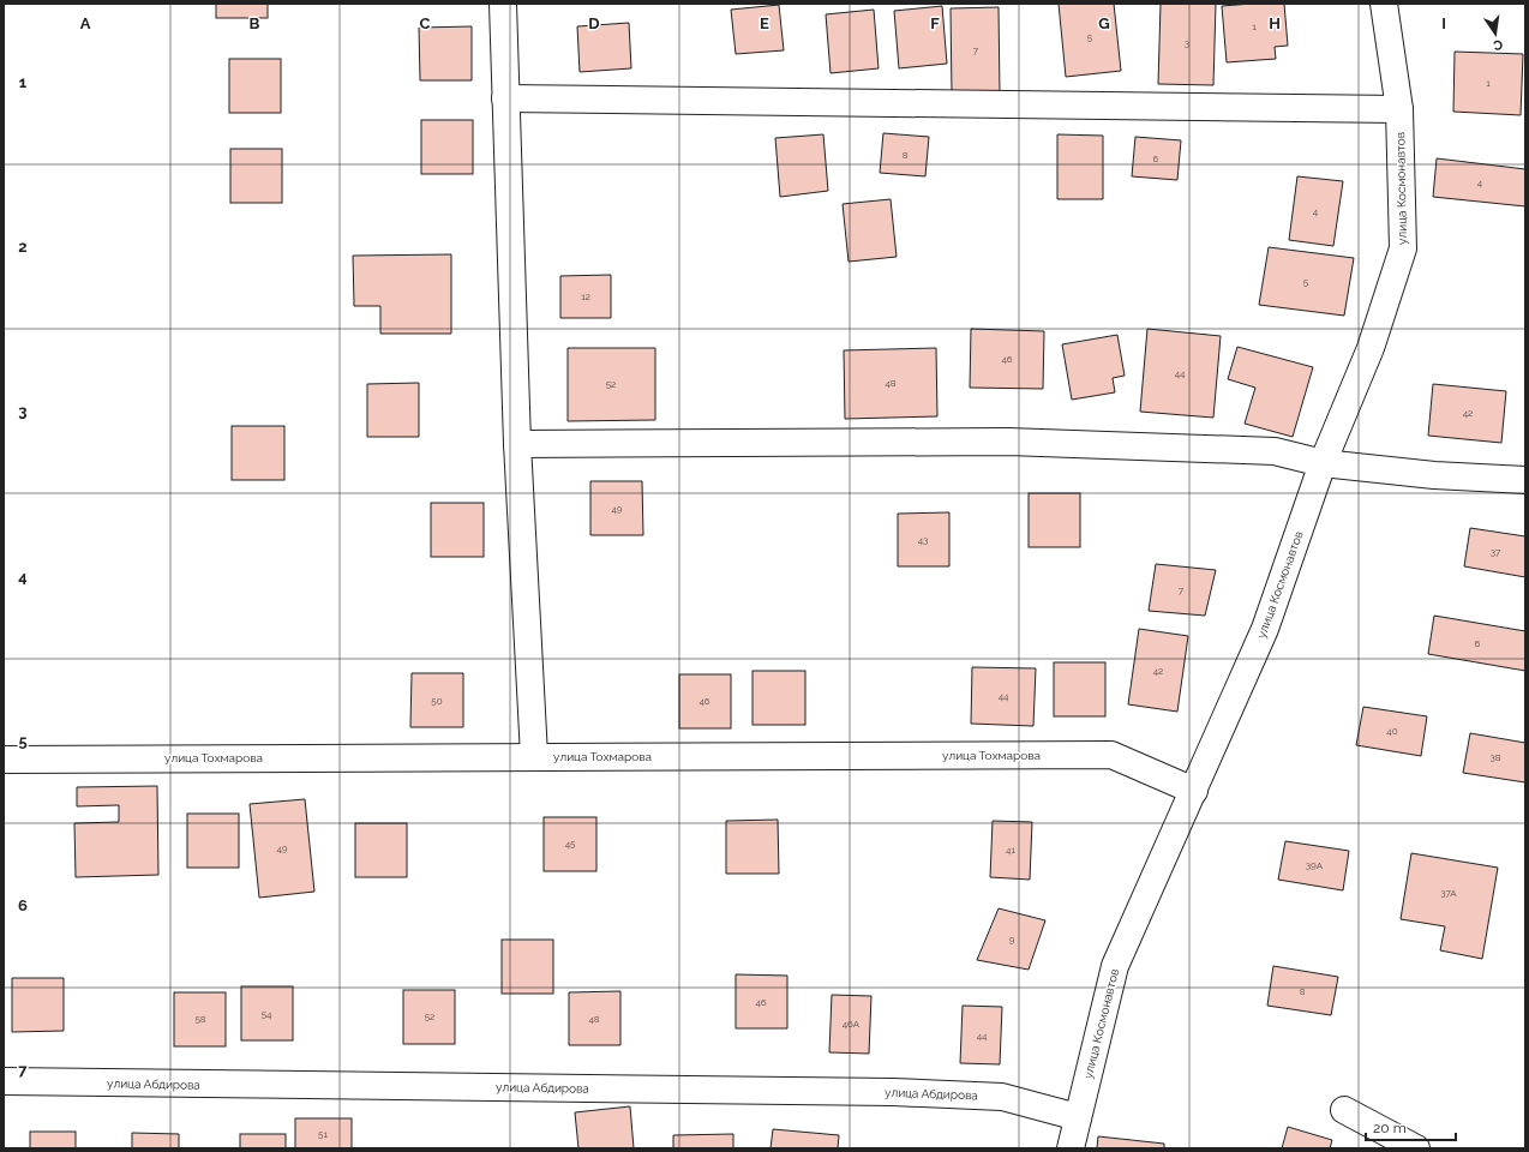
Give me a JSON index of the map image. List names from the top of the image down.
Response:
{
  "streets": {
    "street": ["улица Космонавтов", "улица Тохмарова", "улица Абдирова"]
  },
  "crossings": [
    ["улица Космонавтов", "улица Тохмарова"],
    ["улица Космонавтов", "улица Абдирова"]
  ],
  "house_numbers": [
    "1",
    "5",
    "3",
    "7",
    "1",
    "8",
    "6",
    "4",
    "4",
    "5",
    "12",
    "46",
    "44",
    "48",
    "52",
    "42",
    "49",
    "43",
    "37",
    "7",
    "6",
    "42",
    "44",
    "50",
    "46",
    "40",
    "38",
    "45",
    "49",
    "41",
    "39А",
    "37А",
    "9",
    "8",
    "46",
    "54",
    "52",
    "58",
    "48",
    "46А",
    "44",
    "51"
  ],
  "scale_bar": "20 m",
  "north": "bottom",
  "grid": {
    "columns": [
      "A",
      "B",
      "C",
      "D",
      "E",
      "F",
      "G",
      "H",
      "I"
    ],
    "rows": [
      "1",
      "2",
      "3",
      "4",
      "5",
      "6",
      "7"
    ]
  }
}
